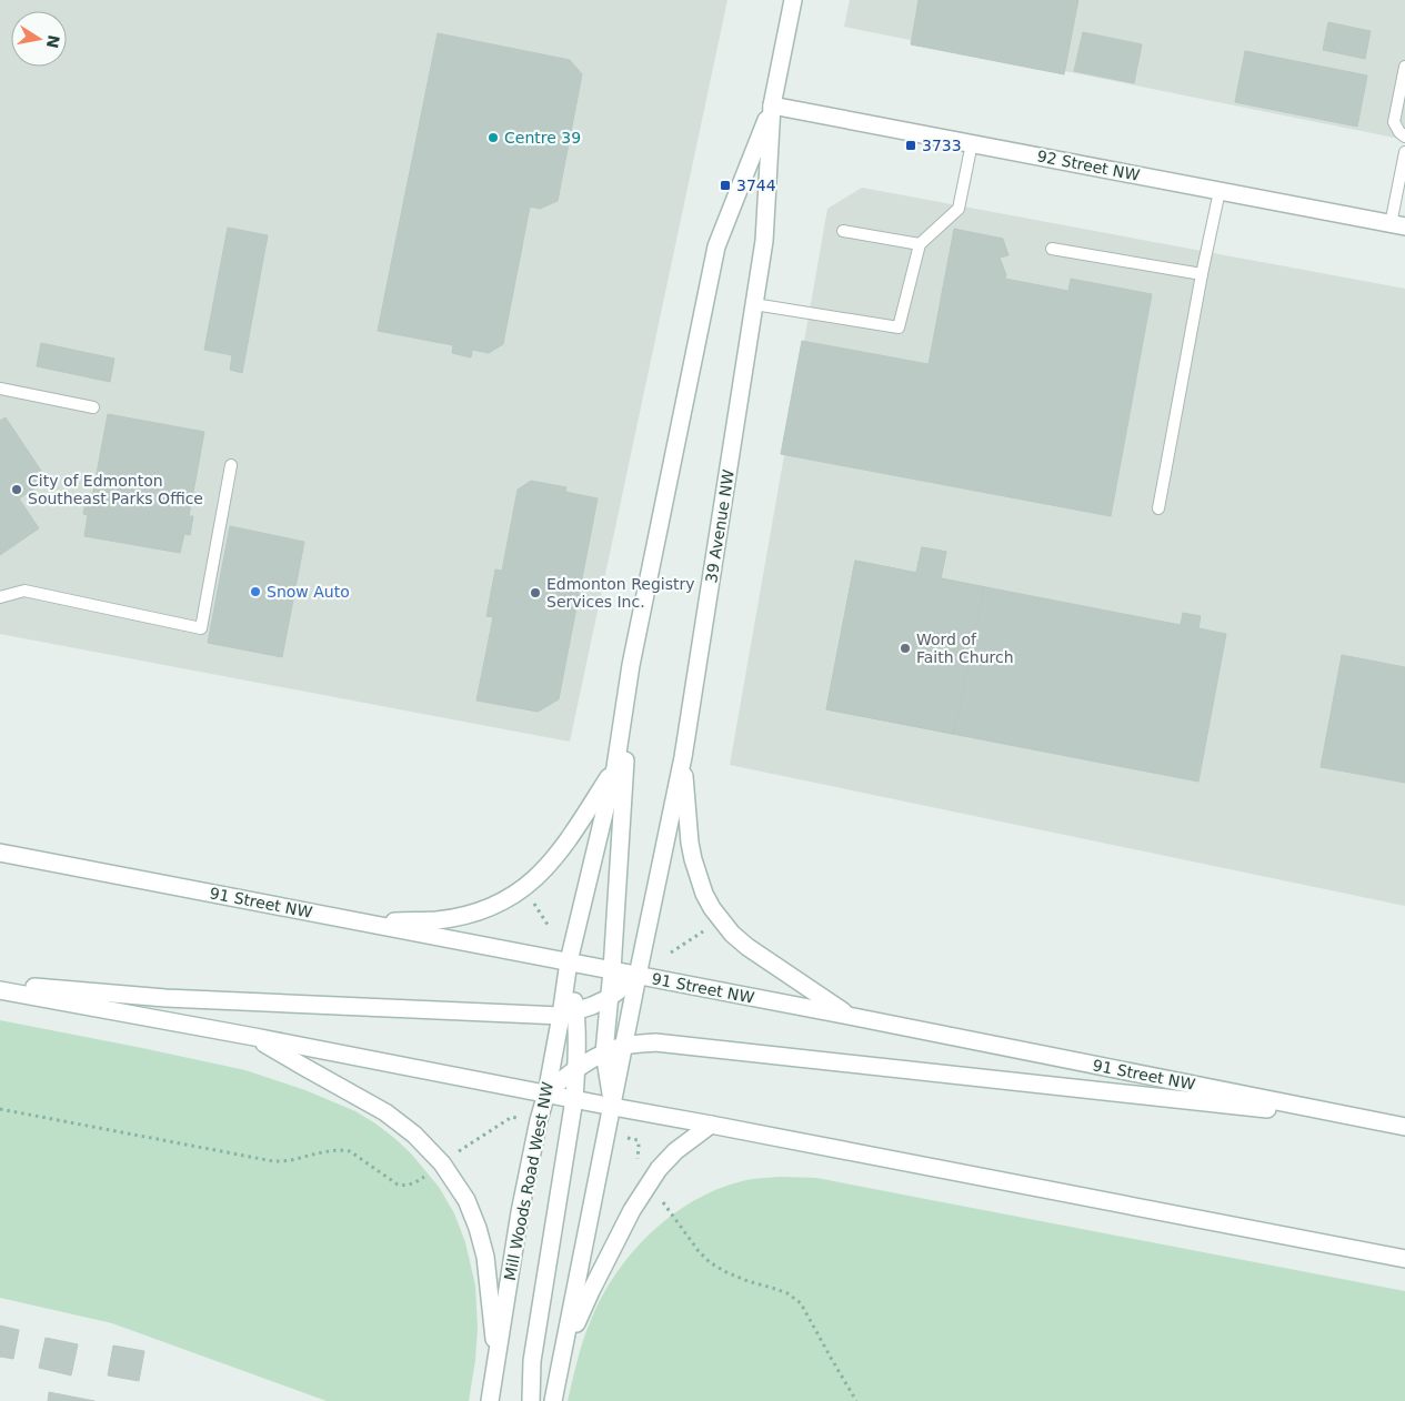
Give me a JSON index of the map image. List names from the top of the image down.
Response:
{
  "streets": {
    "main road": [
      "92 Street NW",
      "39 Avenue NW",
      "91 Street NW",
      "Mill Woods Road West NW"
    ]
  },
  "crossings": [
    ["92 Street NW", "39 Avenue NW"],
    ["39 Avenue NW", "91 Street NW"],
    ["39 Avenue NW", "Mill Woods Road West NW"],
    ["91 Street NW", "Mill Woods Road West NW"]
  ],
  "places": {
    "other": [
      "Centre 39",
      "City of Edmonton Southeast Parks Office",
      "Snow Auto",
      "Edmonton Registry Services Inc.",
      "Word of Faith Church"
    ],
    "transit": ["3733", "3744"]
  },
  "north": "right"
}
